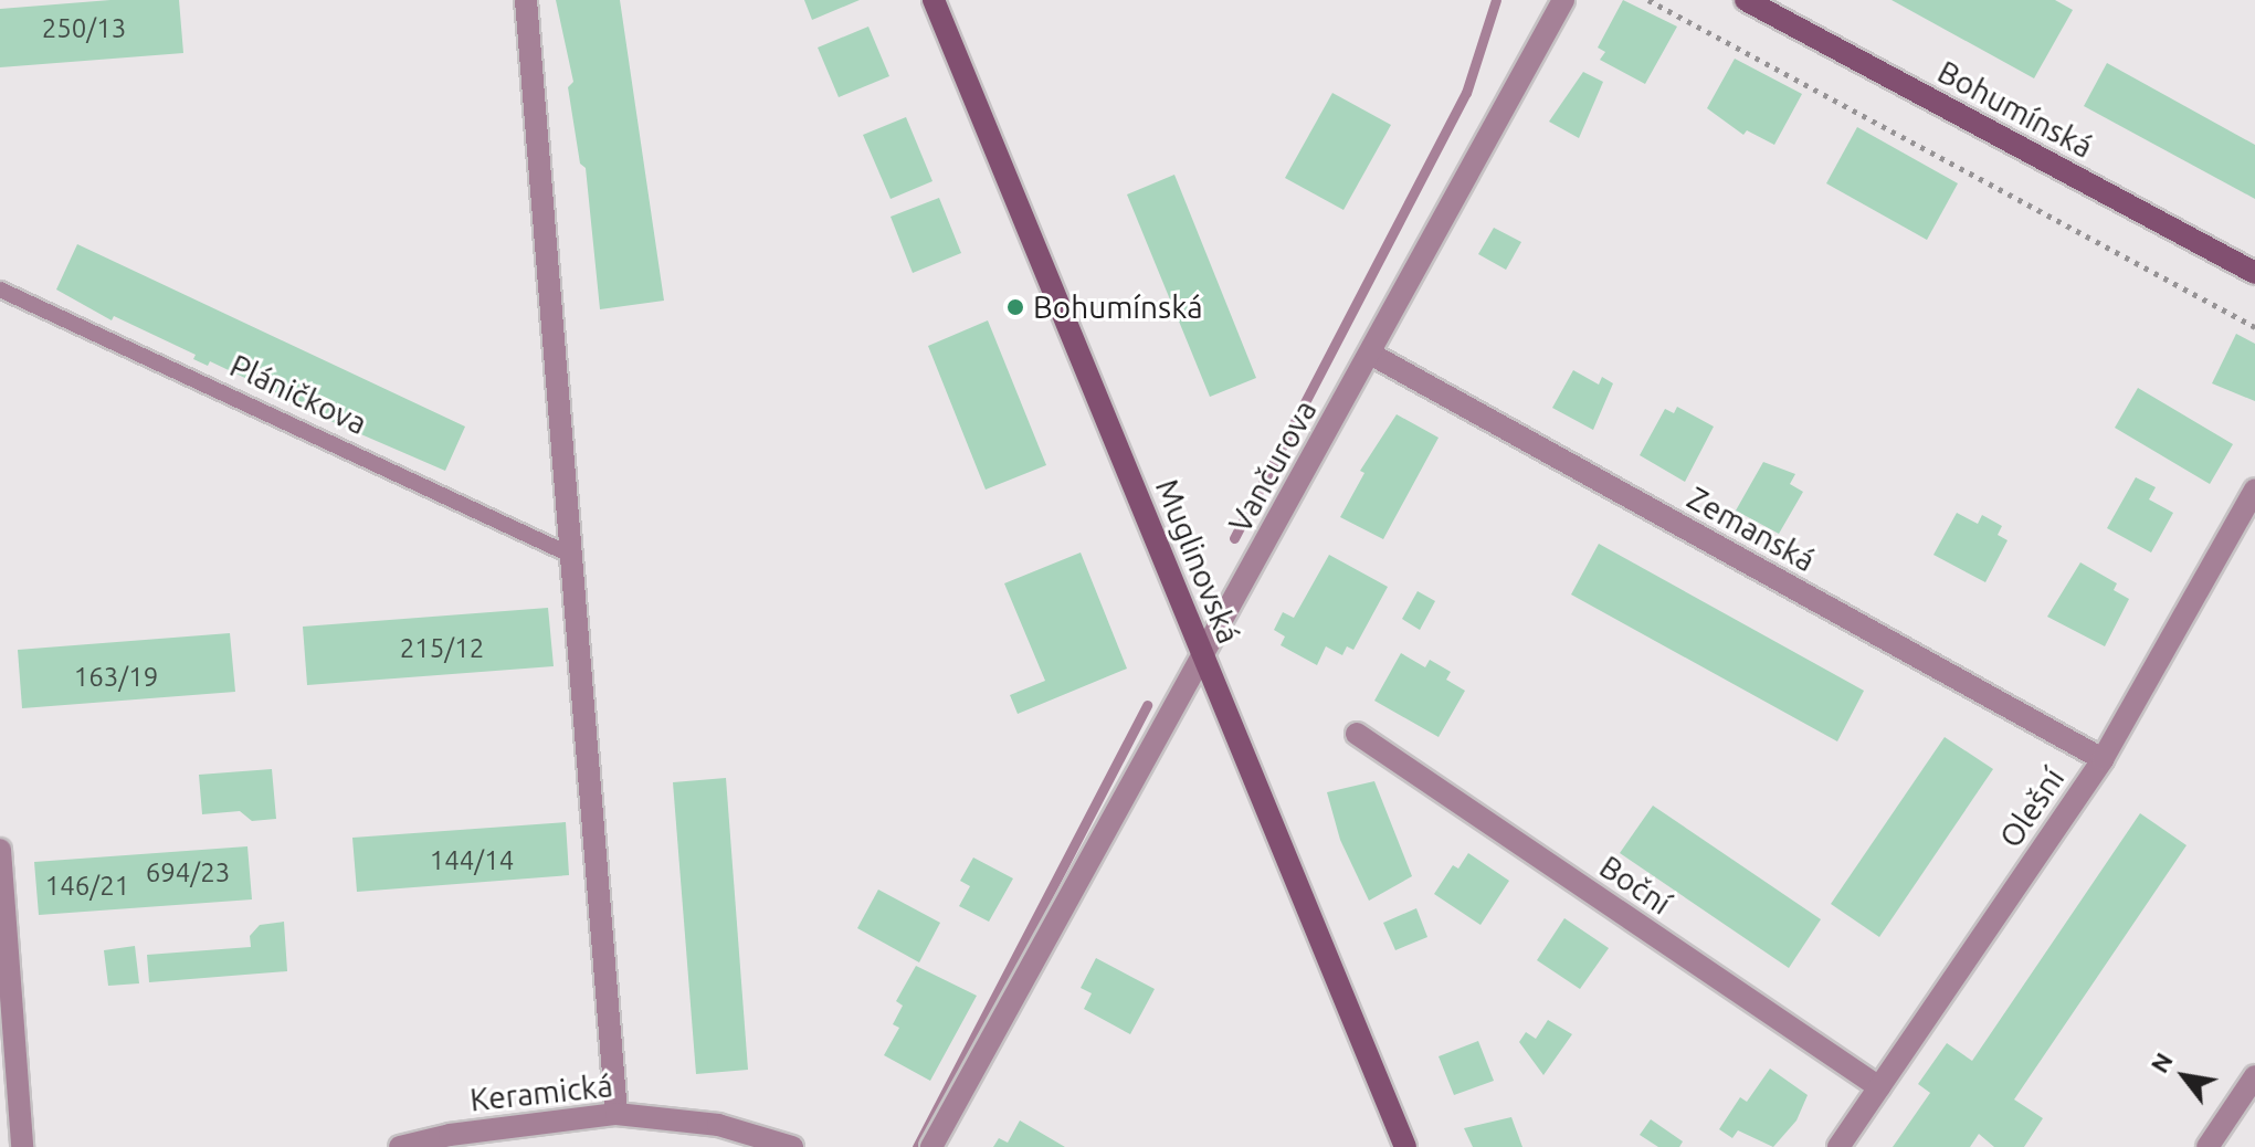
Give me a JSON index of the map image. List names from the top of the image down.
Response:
{
  "streets": {
    "main road": ["Bohumínská", "Muglinovská"],
    "street": [
      "Vančurova",
      "Zemanská",
      "Olešní",
      "Boční",
      "Keramická"
    ],
    "lane": ["Pláničkova"]
  },
  "crossings": [
    ["Vančurova", "Zemanská"],
    ["Vančurova", "Muglinovská"],
    ["Zemanská", "Olešní"],
    ["Olešní", "Boční"]
  ],
  "places": ["Bohumínská"],
  "house_numbers": [
    "250/13",
    "215/12",
    "163/19",
    "144/14",
    "694/23",
    "146/21"
  ],
  "north": "top left"
}
